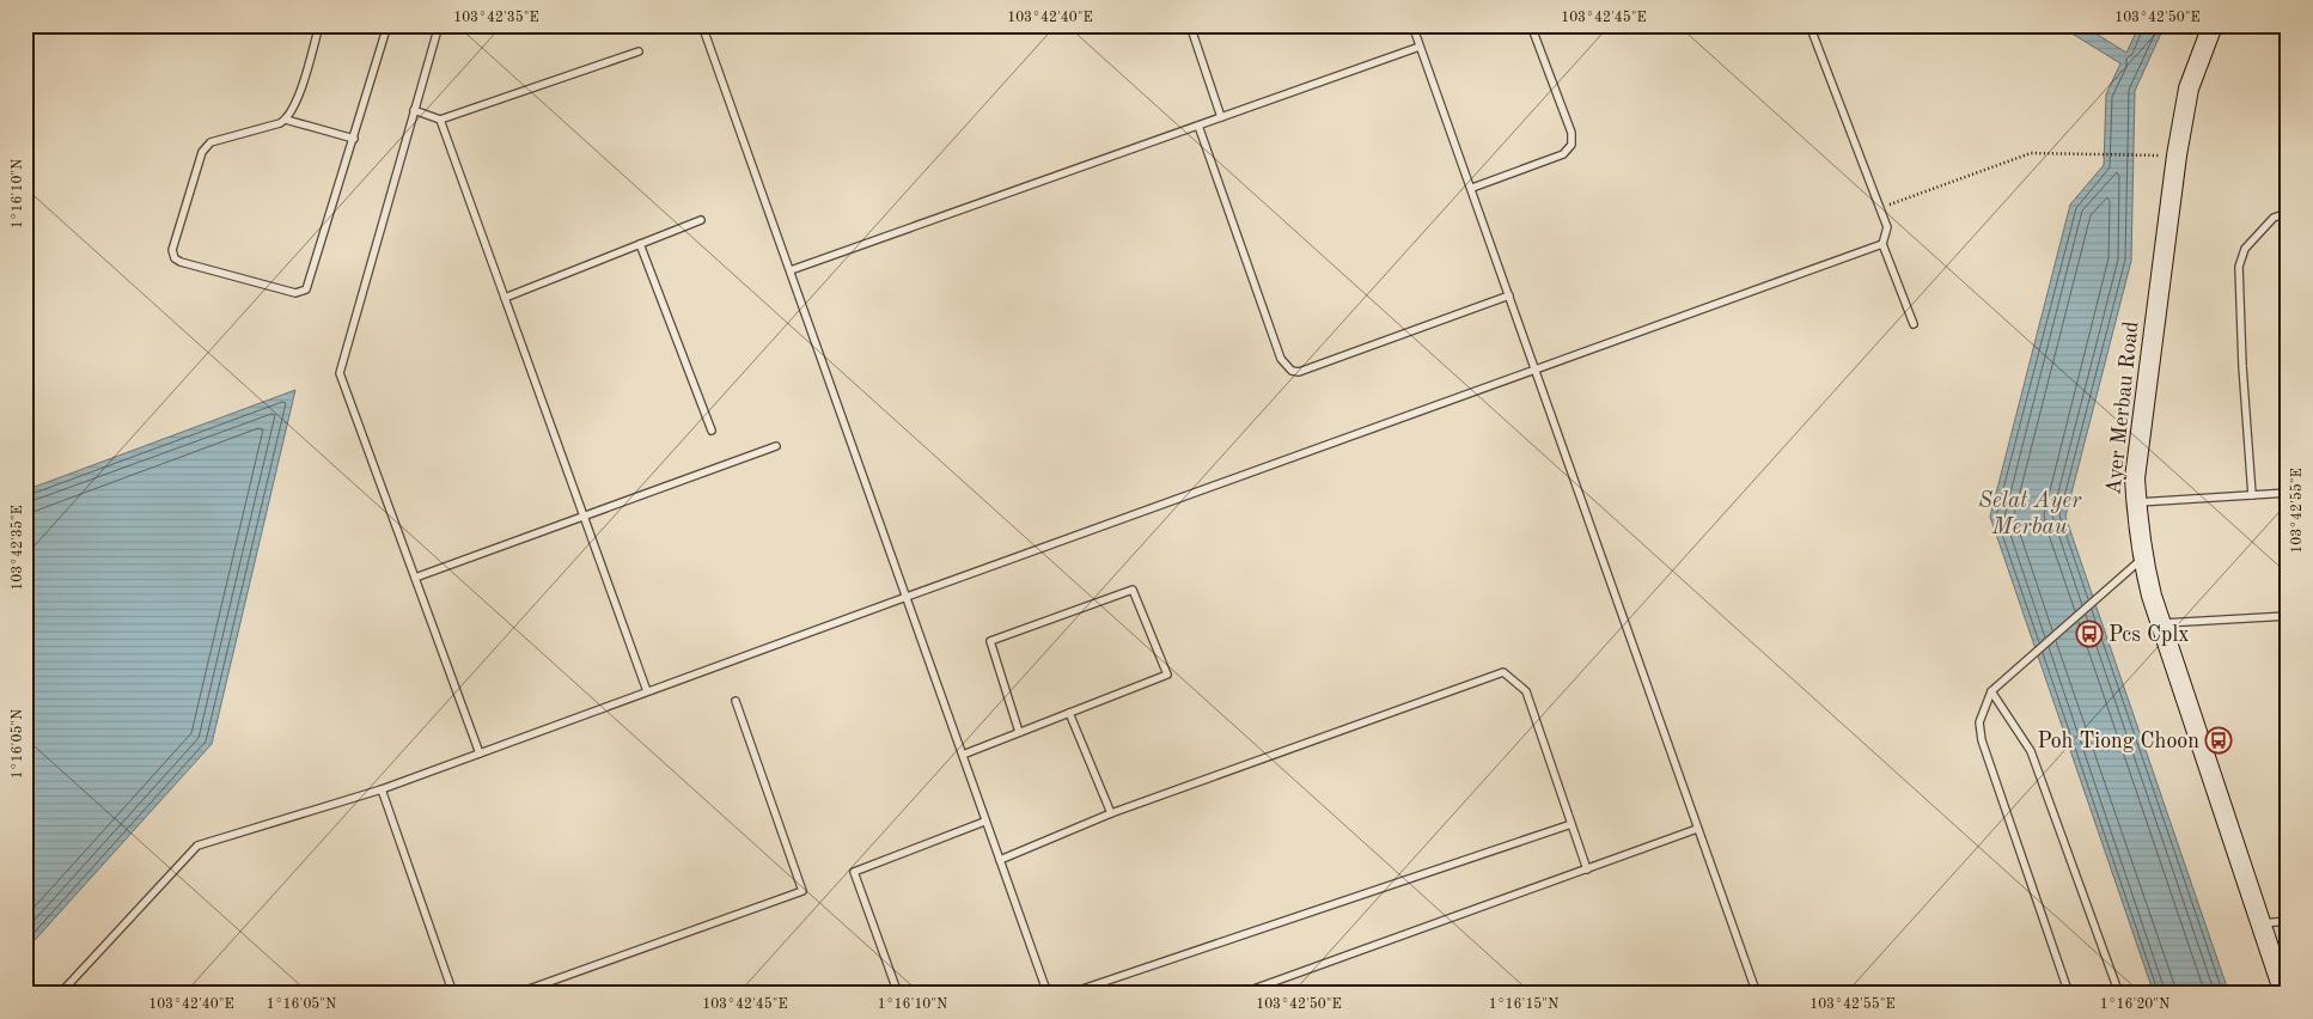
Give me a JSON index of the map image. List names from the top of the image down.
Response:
{
  "streets": {
    "street": ["Ayer Merbau Road"]
  },
  "water": ["Selat Ayer Merbau"],
  "places": {
    "bus stop": ["Pcs Cplx", "Poh Tiong Choon"]
  },
  "coordinates": [
    "103°42'35\"E",
    "103°42'40\"E",
    "103°42'45\"E",
    "103°42'50\"E",
    "1°16'10\"N",
    "103°42'55\"E",
    "1°16'05\"N",
    "1°16'15\"N",
    "1°16'20\"N"
  ]
}
